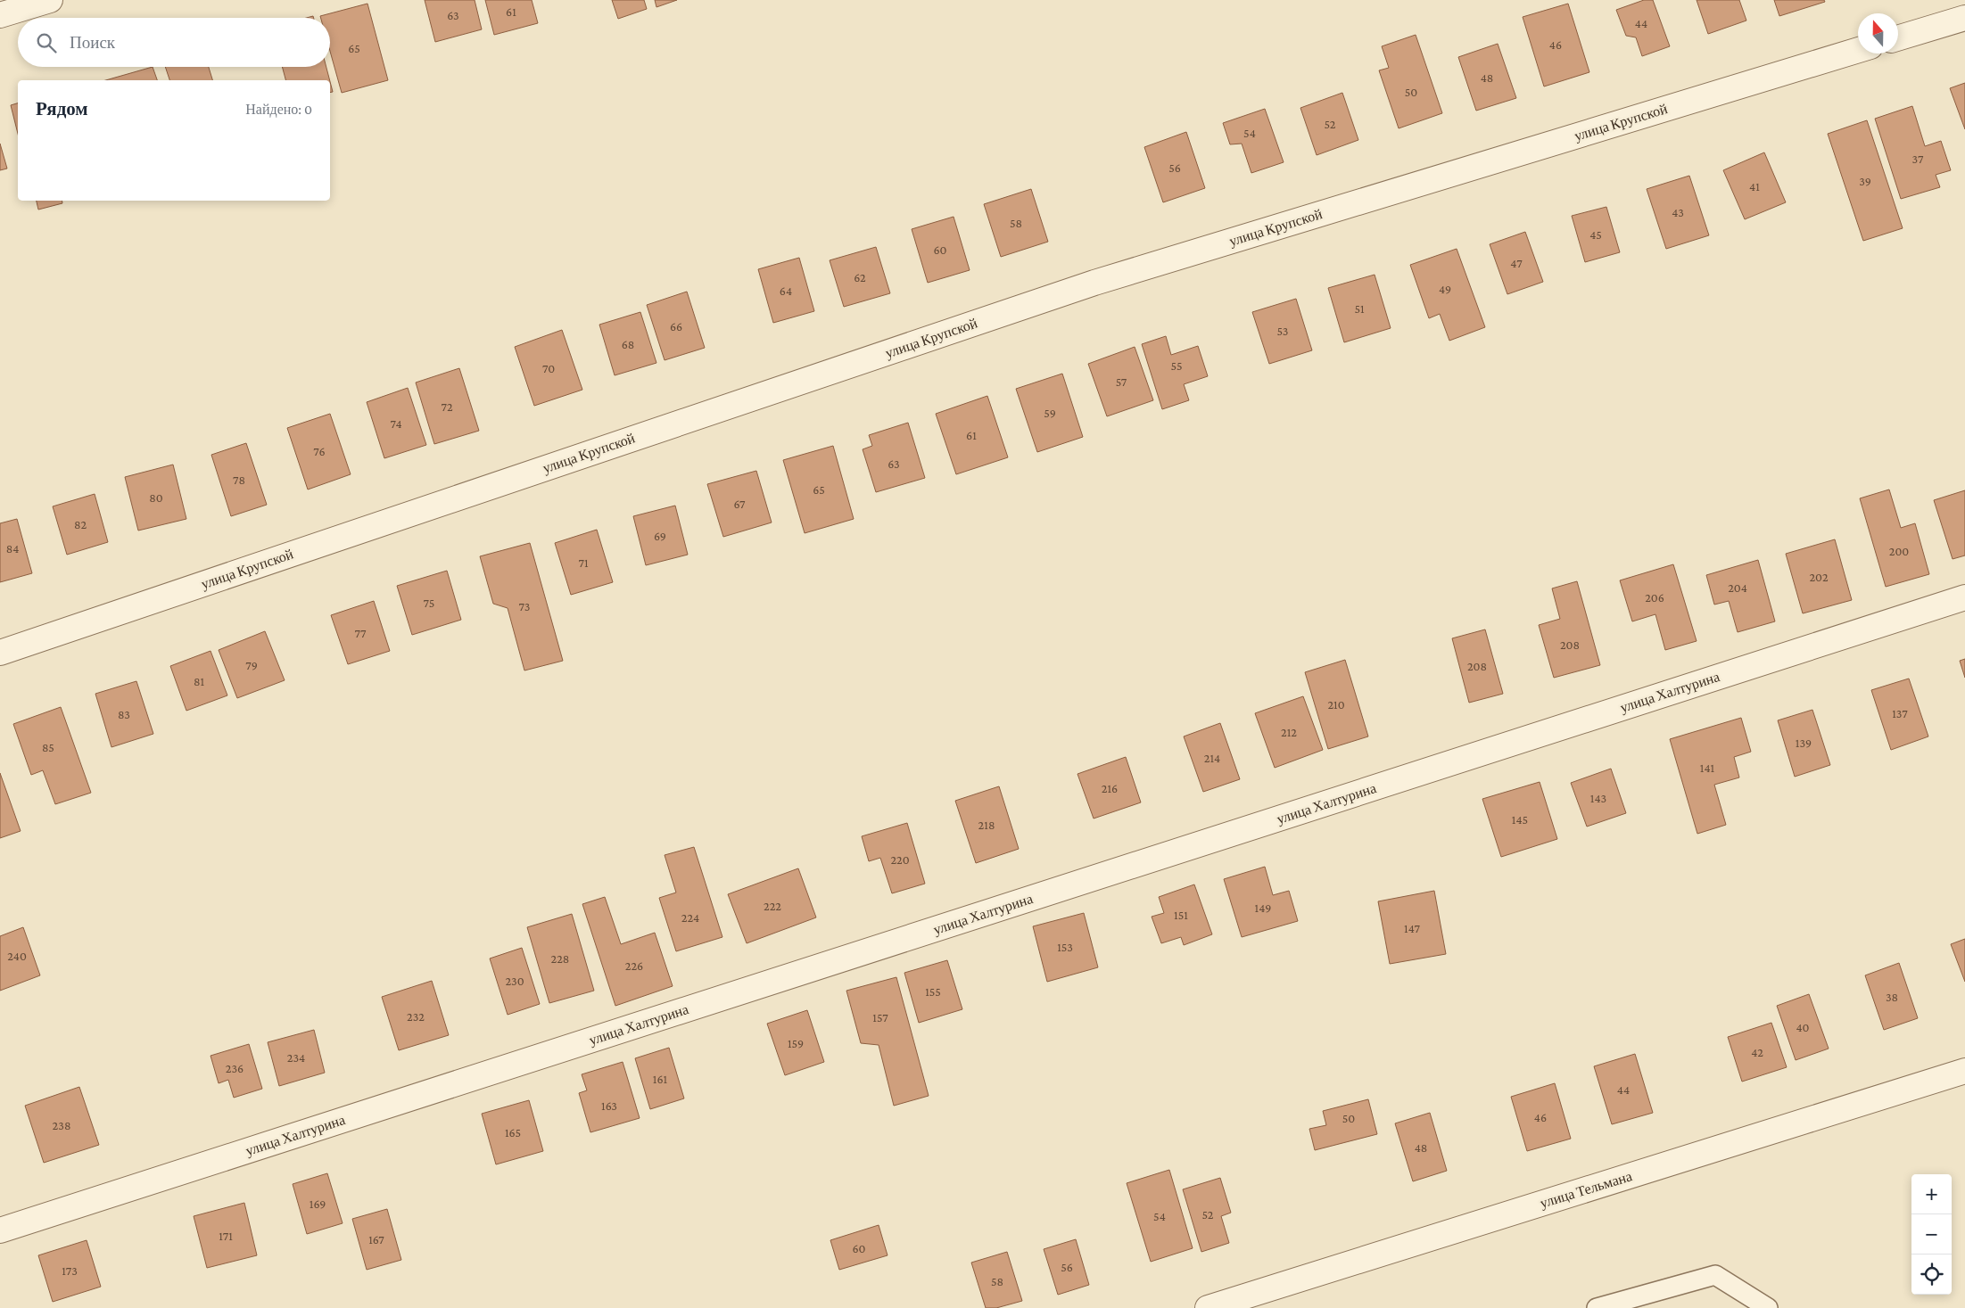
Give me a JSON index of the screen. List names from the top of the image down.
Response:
{
  "streets": {
    "street": ["улица Крупской", "улица Халтурина", "улица Тельмана"]
  },
  "house_numbers": [
    "61",
    "63",
    "44",
    "46",
    "65",
    "48",
    "50",
    "52",
    "54",
    "37",
    "56",
    "39",
    "41",
    "43",
    "58",
    "45",
    "60",
    "47",
    "62",
    "49",
    "64",
    "51",
    "66",
    "53",
    "68",
    "55",
    "70",
    "57",
    "72",
    "59",
    "74",
    "61",
    "76",
    "63",
    "78",
    "65",
    "80",
    "67",
    "82",
    "69",
    "84",
    "200",
    "71",
    "202",
    "204",
    "206",
    "75",
    "73",
    "77",
    "208",
    "79",
    "208",
    "81",
    "210",
    "137",
    "83",
    "212",
    "139",
    "85",
    "214",
    "141",
    "216",
    "143",
    "145",
    "218",
    "220",
    "222",
    "149",
    "151",
    "224",
    "147",
    "153",
    "240",
    "228",
    "226",
    "230",
    "155",
    "38",
    "232",
    "157",
    "40",
    "159",
    "42",
    "234",
    "236",
    "161",
    "44",
    "163",
    "46",
    "50",
    "238",
    "165",
    "48",
    "169",
    "52",
    "54",
    "171",
    "167",
    "60",
    "56",
    "173",
    "58"
  ],
  "north": "top",
  "page": {
    "search": "Поиск",
    "heading": ["Рядом", "Найдено: 0"],
    "map_buttons": ["+", "−"]
  }
}
